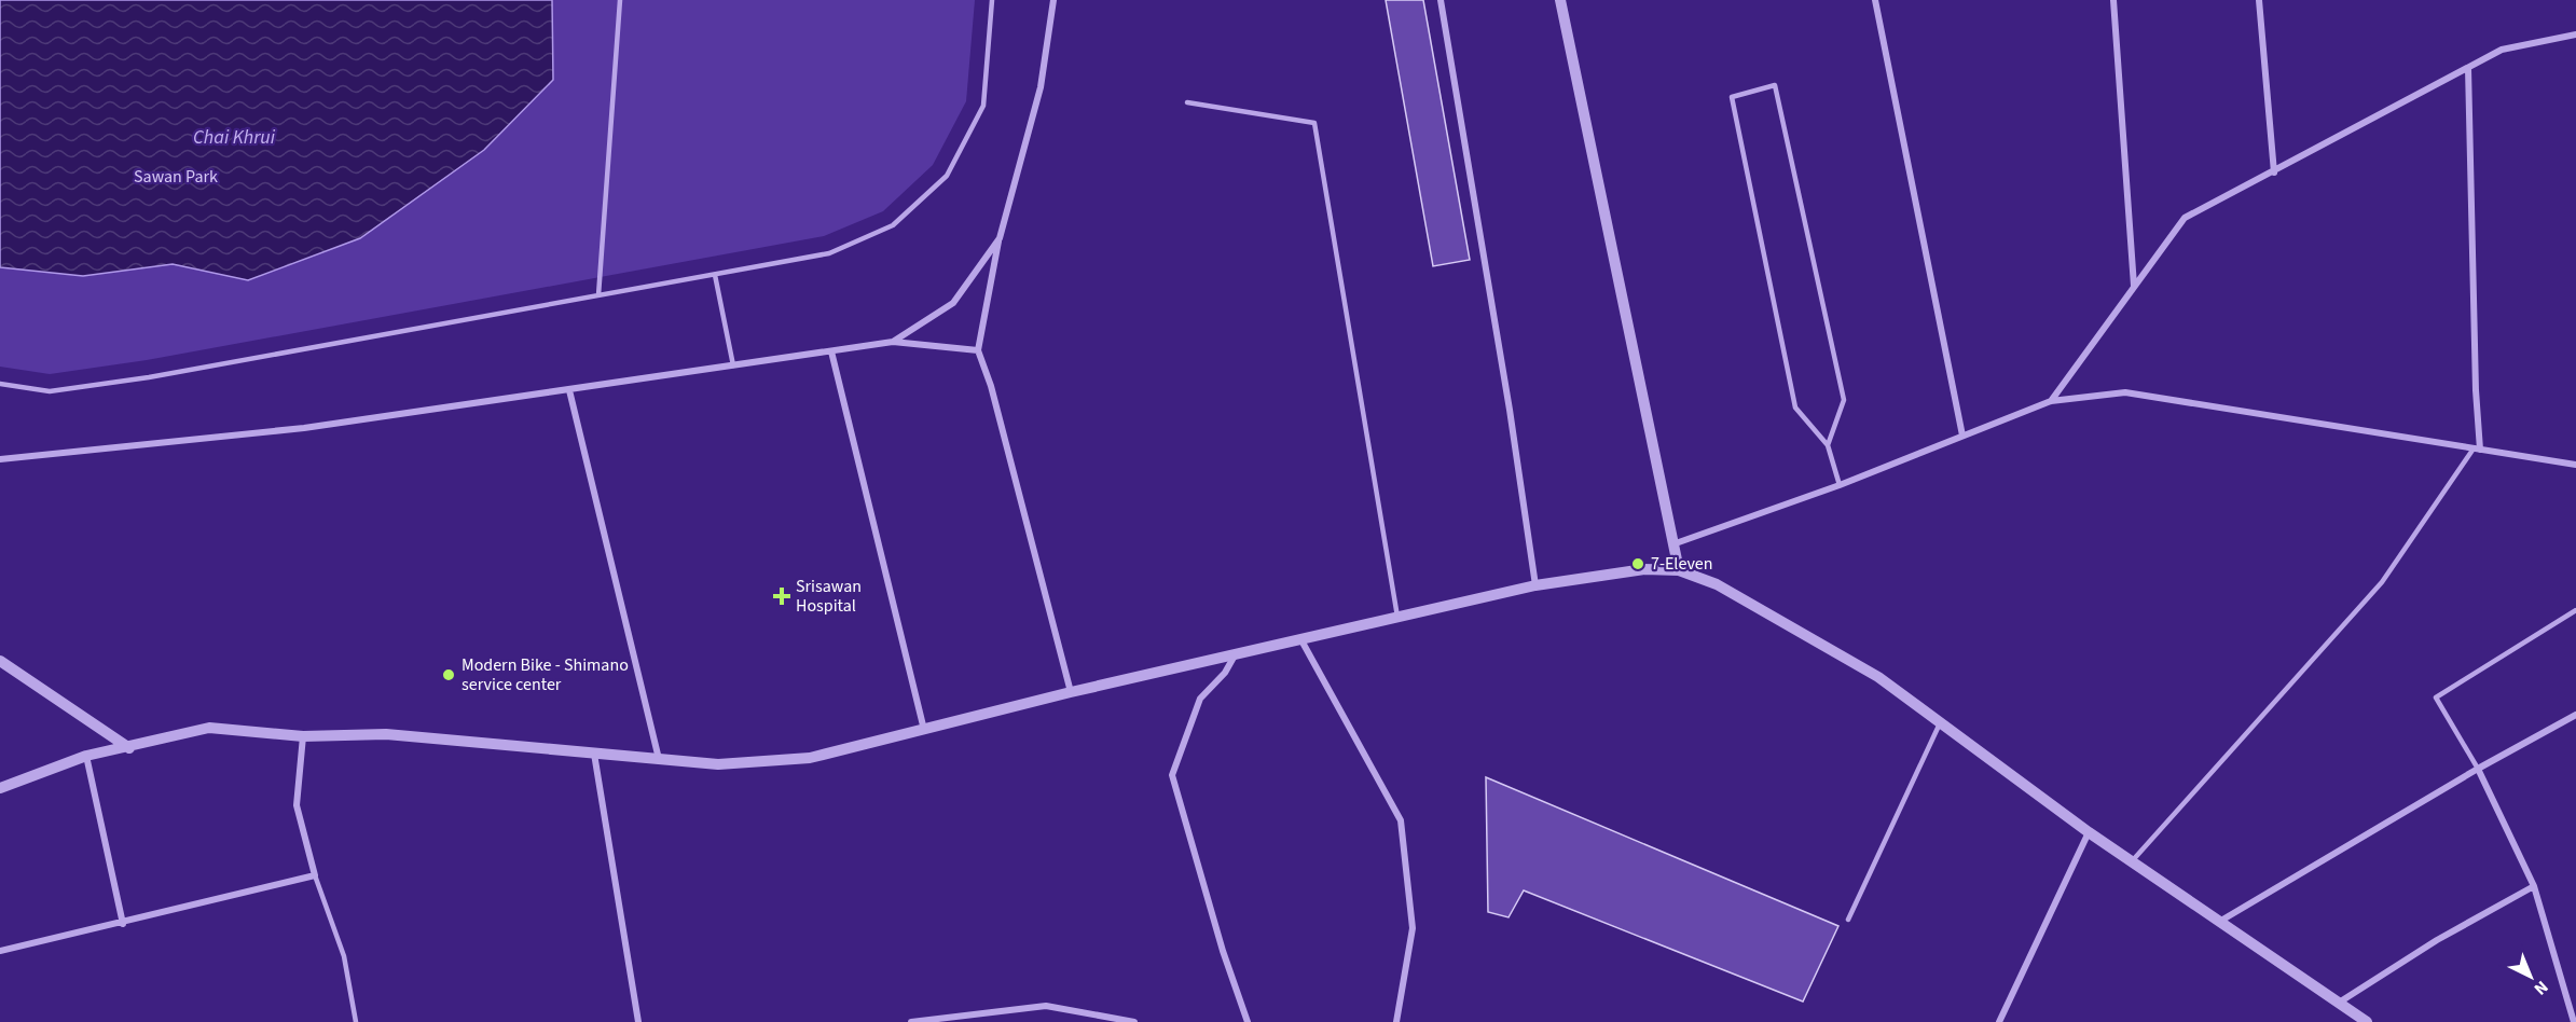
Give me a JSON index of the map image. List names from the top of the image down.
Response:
{
  "water": ["Chai Khrui"],
  "parks": ["Sawan Park"],
  "places": {
    "other": ["7-Eleven", "Modern Bike - Shimano service center"],
    "health": ["Srisawan Hospital"]
  },
  "north": "bottom right"
}
